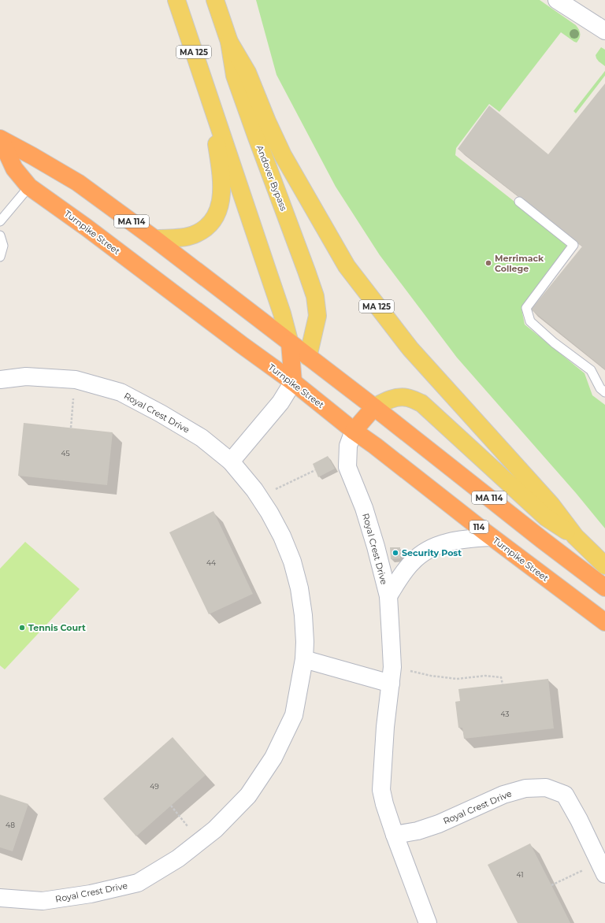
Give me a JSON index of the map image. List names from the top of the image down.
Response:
{
  "streets": {
    "highway": [
      "MA 125",
      "MA 114",
      "Turnpike Street",
      "114"
    ],
    "main road": ["Andover Bypass"],
    "street": ["Royal Crest Drive"]
  },
  "crossings": [
    ["MA 125", "Andover Bypass"],
    ["MA 125", "Turnpike Street"],
    ["Andover Bypass", "Turnpike Street"],
    ["Turnpike Street", "Royal Crest Drive"]
  ],
  "places": ["Merrimack College", "Security Post", "Tennis Court"],
  "house_numbers": [
    "45",
    "44",
    "43",
    "49",
    "48",
    "41"
  ]
}
